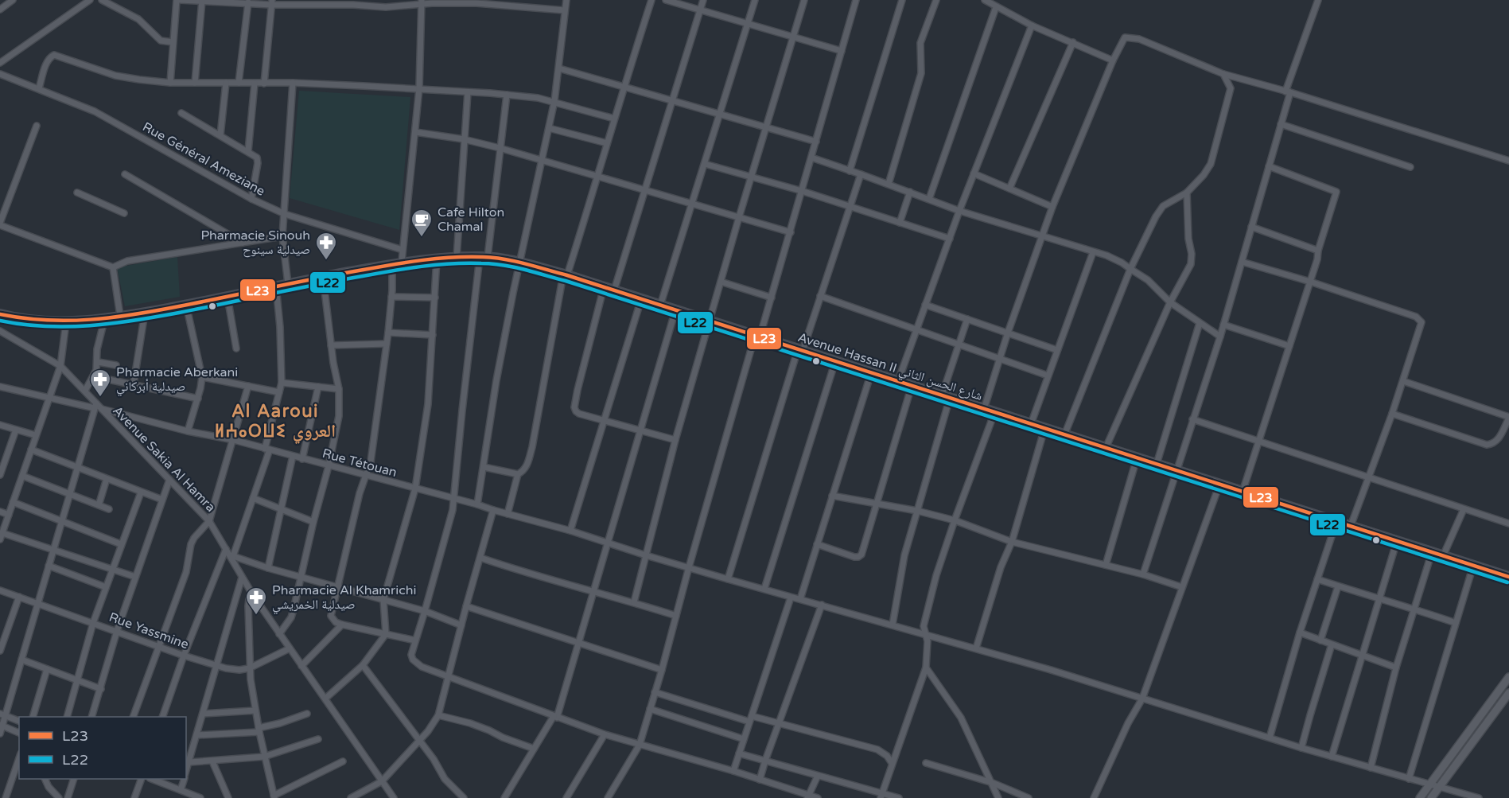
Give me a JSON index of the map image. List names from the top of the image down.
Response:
{
  "streets": {
    "main road": ["Avenue Hassan II شارع الحسن الثاني"],
    "street": [
      "Rue Général Ameziane",
      "Avenue Sakia Al Hamra",
      "Rue Tétouan",
      "Rue Yassmine"
    ]
  },
  "crossings": [
    ["Avenue Sakia Al Hamra", "Rue Yassmine"]
  ],
  "districts": ["Al Aaroui ⵍⵄⴰⵔⵡⵉ العروي"],
  "places": {
    "cafe": ["Cafe Hilton Chamal"],
    "pharmacy": ["Pharmacie Sinouh صيدلية سينوح", "Pharmacie Aberkani صيدلية أبركاني", "Pharmacie Al Khamrichi صيدلية الخمريشي"]
  },
  "lines": ["transit line L23", "transit line L22"],
  "legend": ["L23", "L22"]
}
